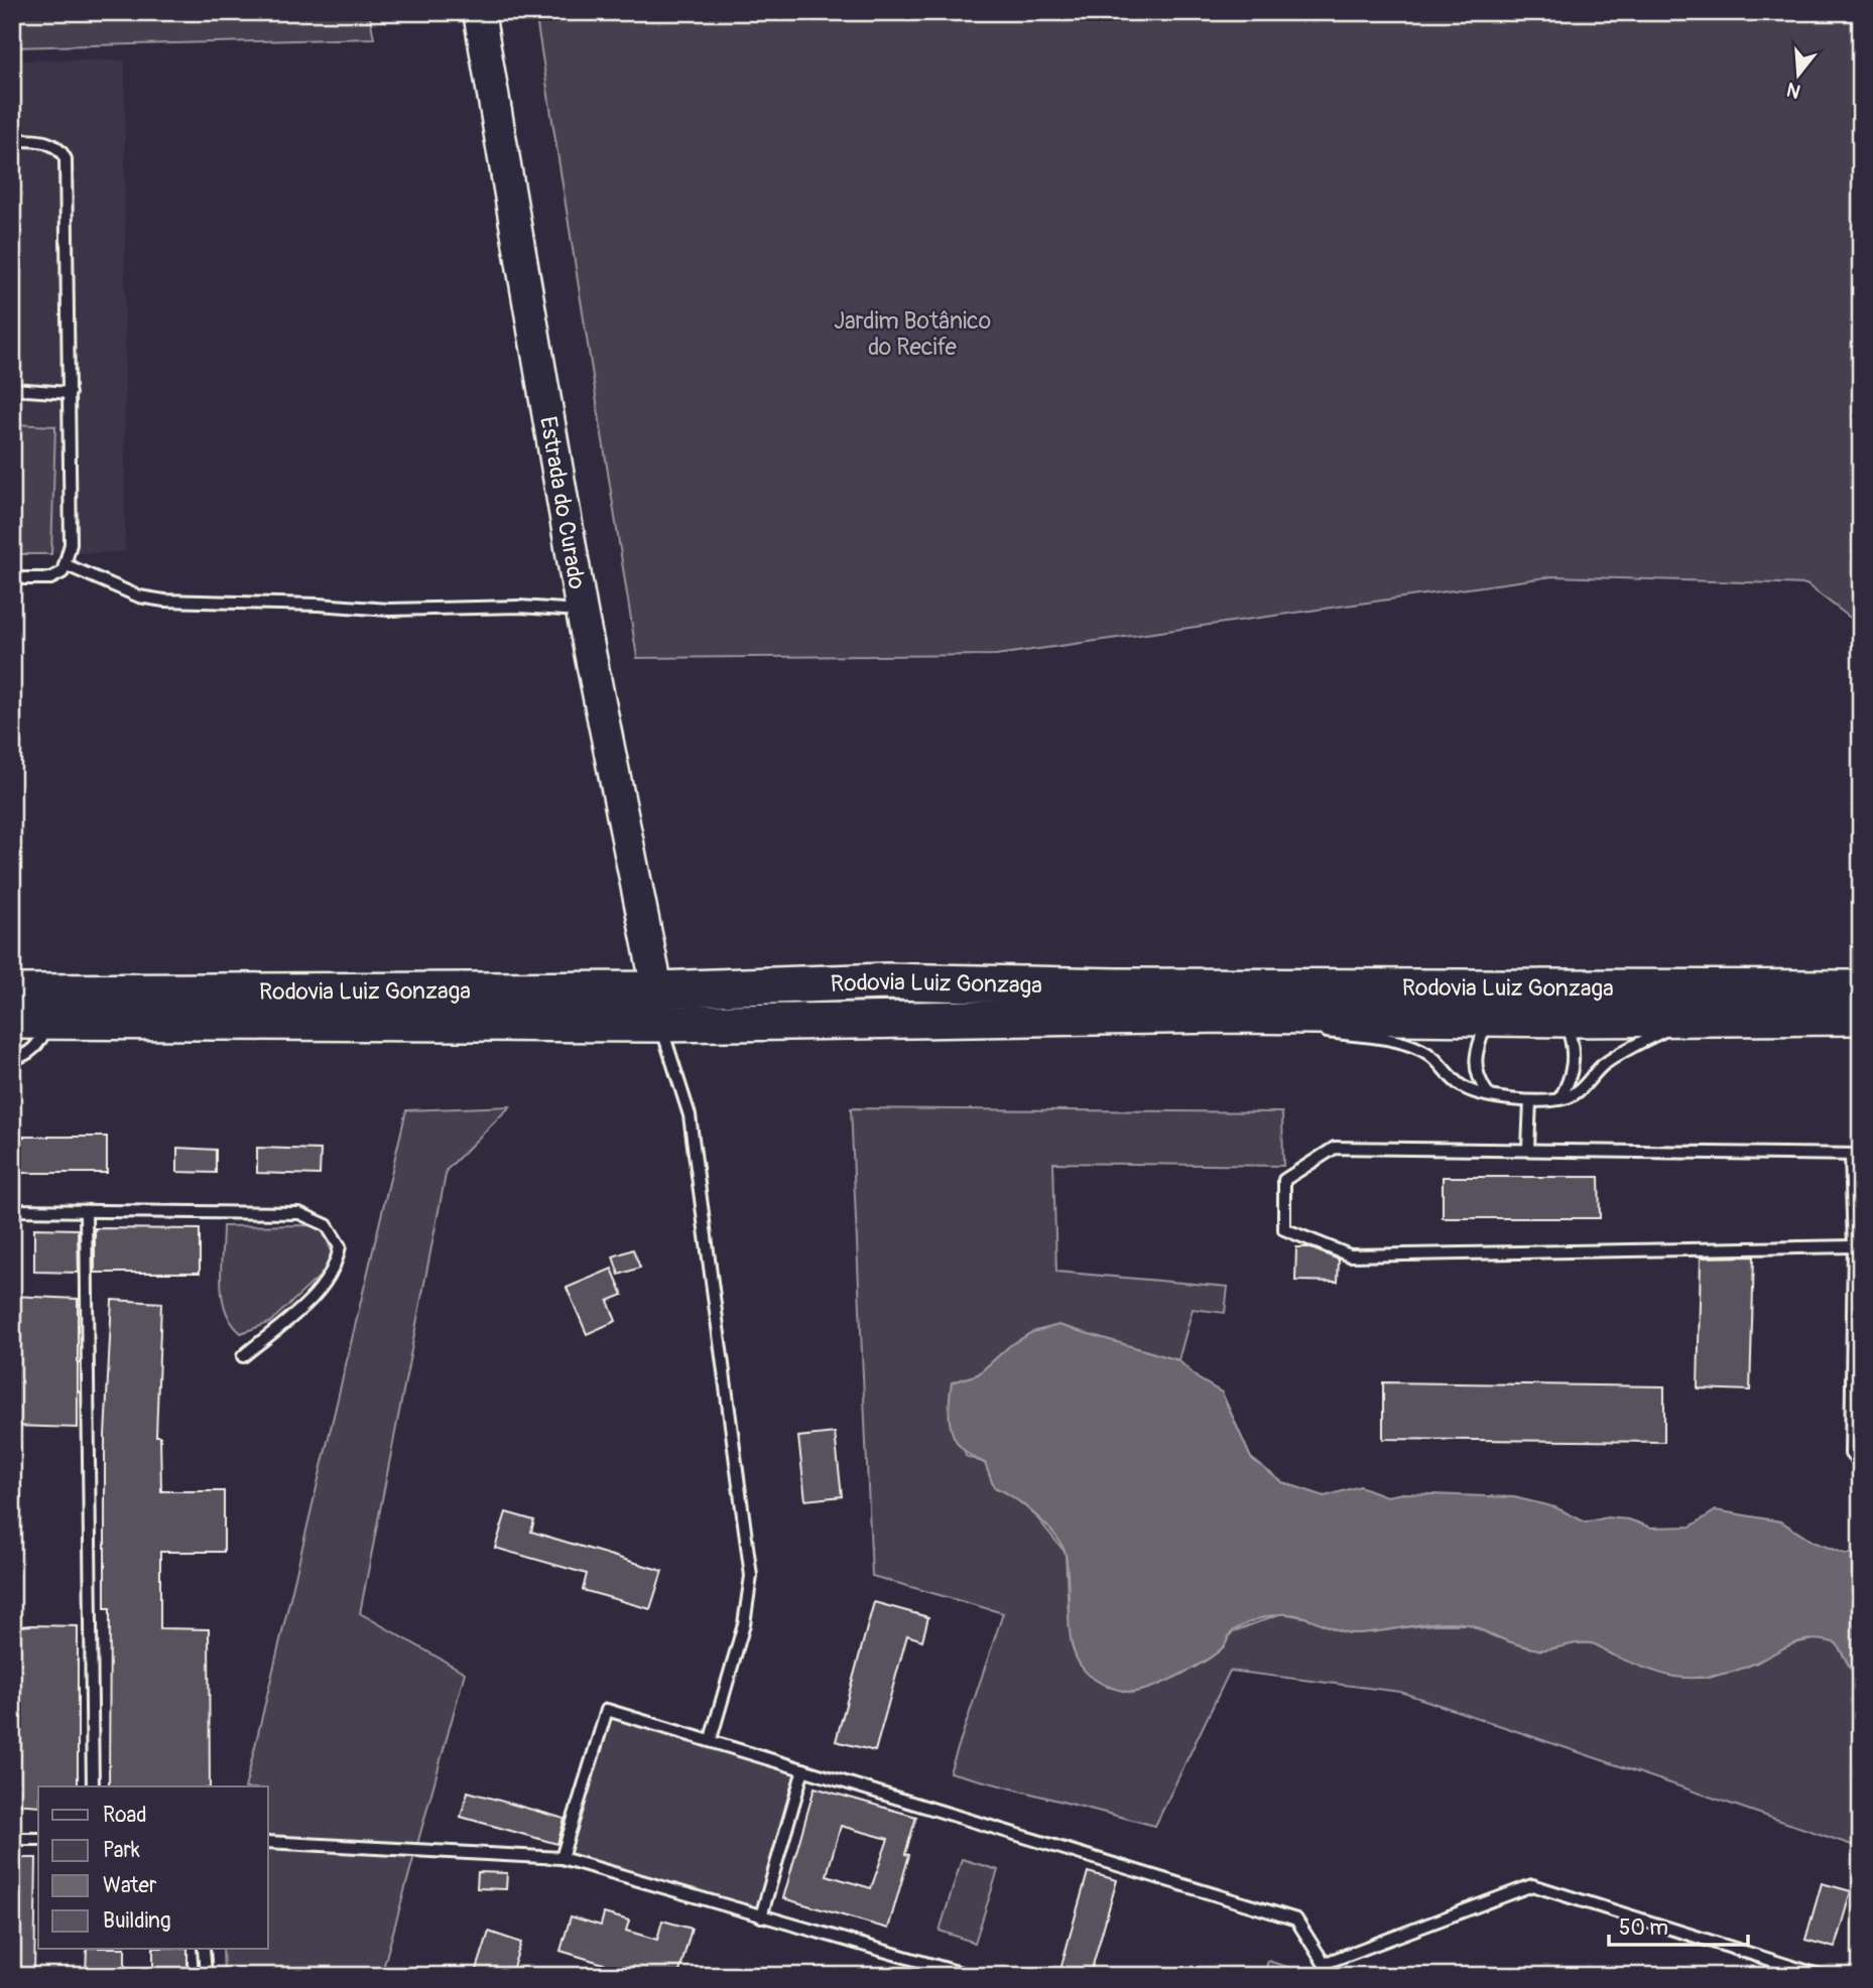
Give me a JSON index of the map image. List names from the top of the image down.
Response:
{
  "streets": {
    "highway": ["Rodovia Luiz Gonzaga"],
    "main road": ["Estrada do Curado"]
  },
  "crossings": [
    ["Estrada do Curado", "Rodovia Luiz Gonzaga"]
  ],
  "parks": ["Jardim Botânico do Recife"],
  "legend": [
    "Road",
    "Park",
    "Water",
    "Building"
  ],
  "scale_bar": "50 m",
  "north": "bottom"
}
